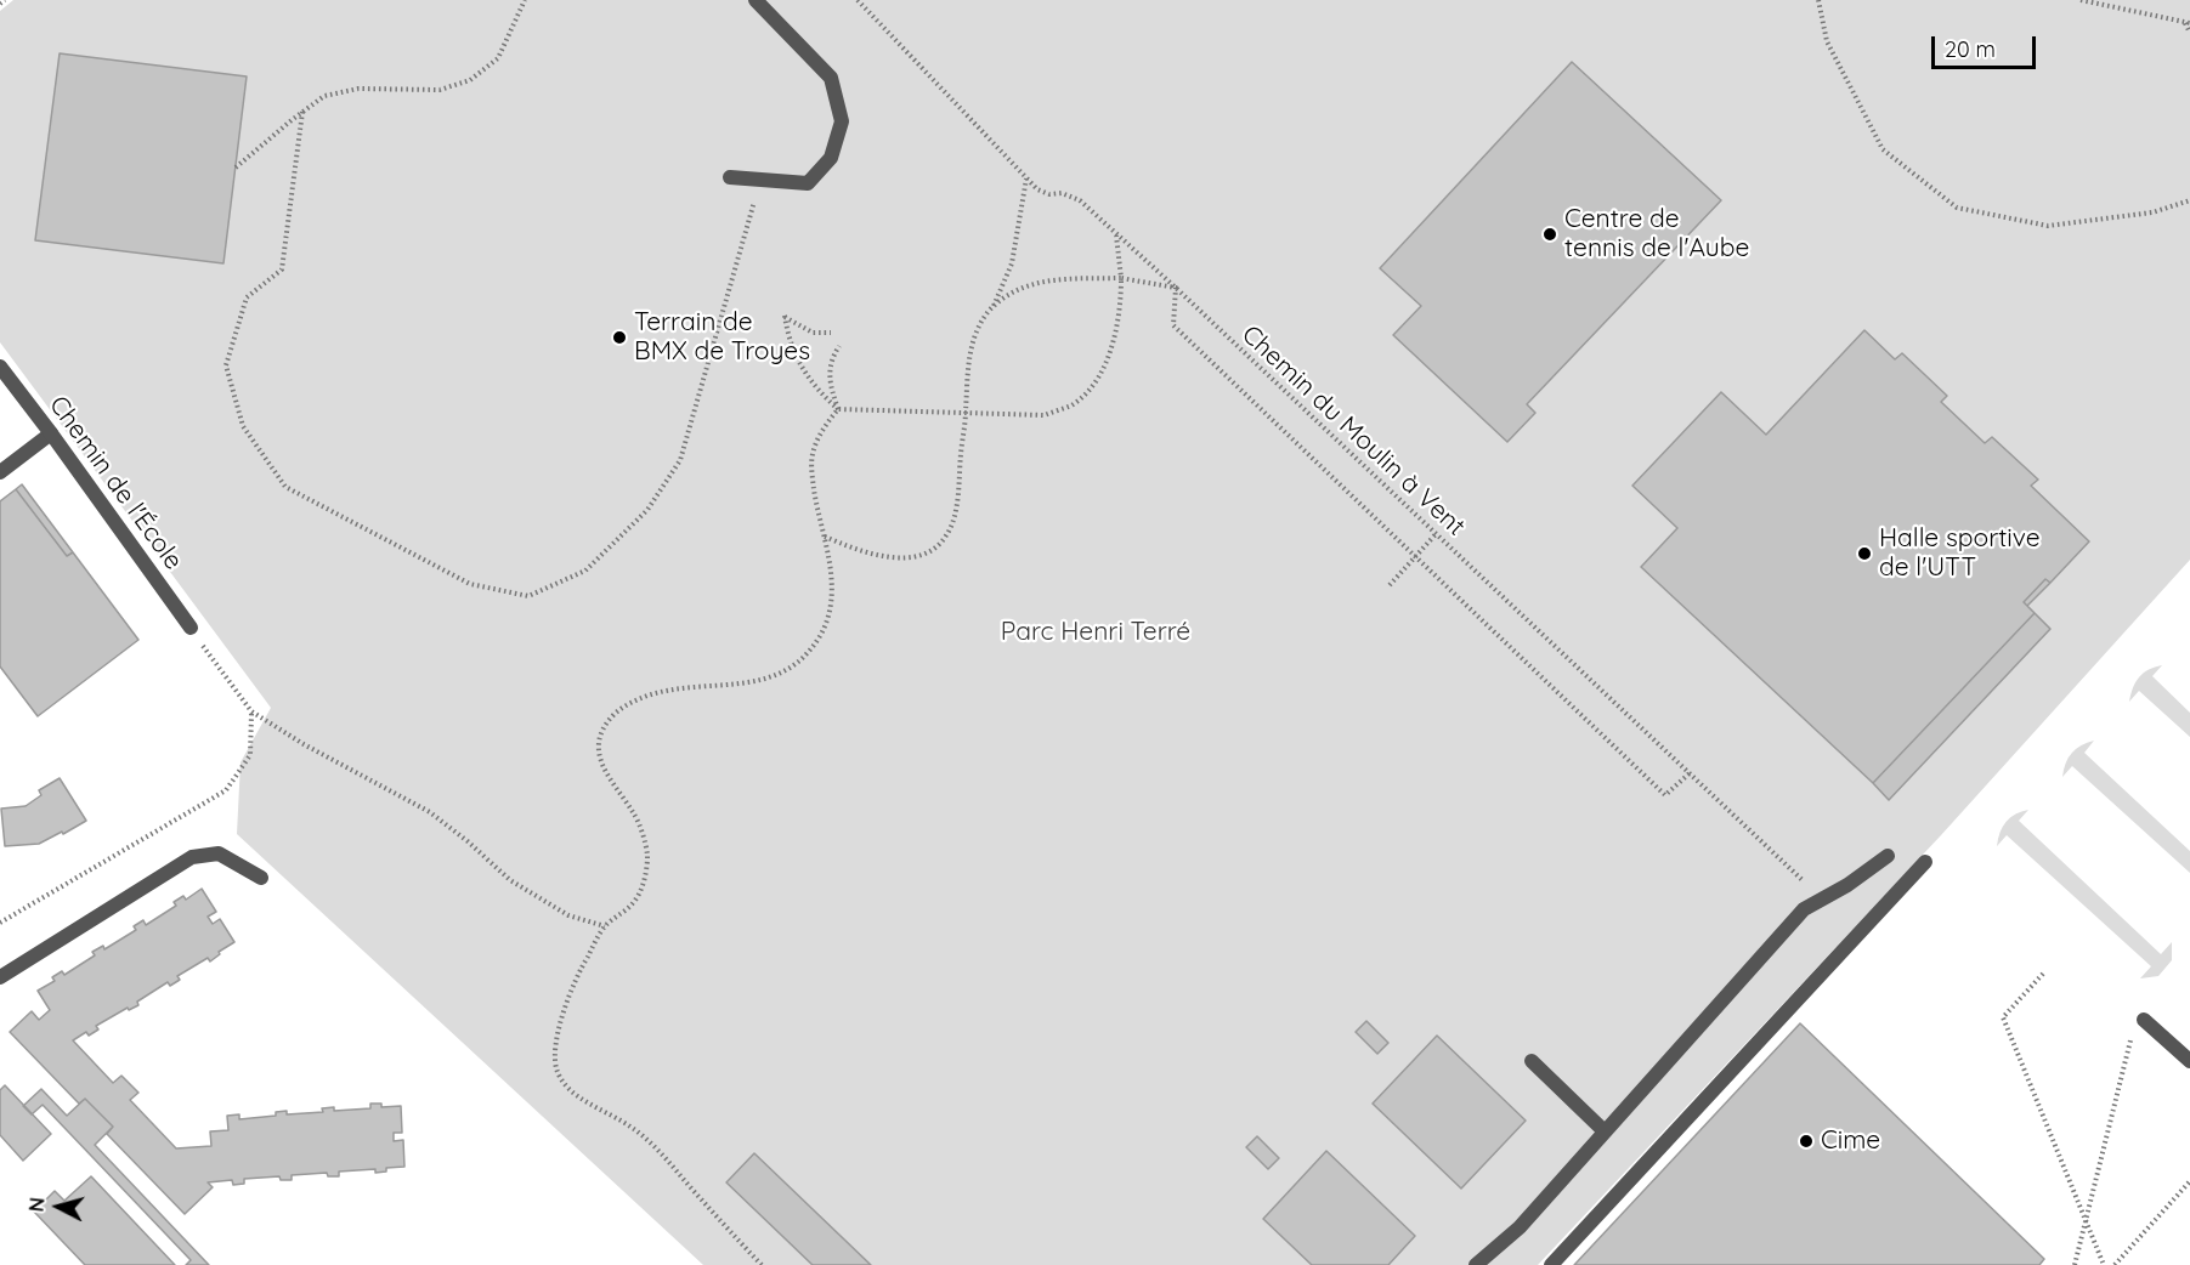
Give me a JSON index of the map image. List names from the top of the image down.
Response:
{
  "streets": {
    "street": ["Chemin de l'École"],
    "path": ["Chemin du Moulin à Vent"]
  },
  "parks": ["Parc Henri Terré"],
  "places": [
    "Centre de tennis de l'Aube",
    "Terrain de BMX de Troyes",
    "Halle sportive de l'UTT",
    "Cime"
  ],
  "scale_bar": "20 m",
  "north": "left"
}
